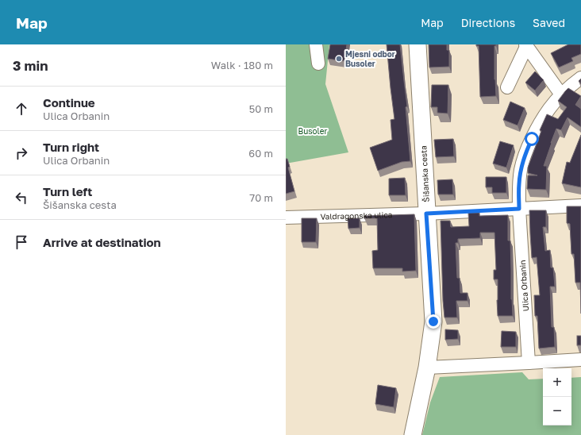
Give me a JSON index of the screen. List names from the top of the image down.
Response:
{
  "streets": {
    "main road": ["Šišanska cesta"],
    "street": ["Valdragonska ulica", "Ulica Orbanin"]
  },
  "crossings": [
    ["Šišanska cesta", "Valdragonska ulica"]
  ],
  "parks": ["Busoler"],
  "places": ["Mjesni odbor Busoler"],
  "page": {
    "header": "Map",
    "nav": ["Map", "Directions", "Saved"],
    "heading": ["3 min", "Walk · 180 m"],
    "list": [
      ["Continue", "Ulica Orbanin", "50 m"],
      ["Turn right", "Ulica Orbanin", "60 m"],
      ["Turn left", "Šišanska cesta", "70 m"],
      "Arrive at destination"
    ],
    "map_buttons": ["+", "−"]
  }
}
